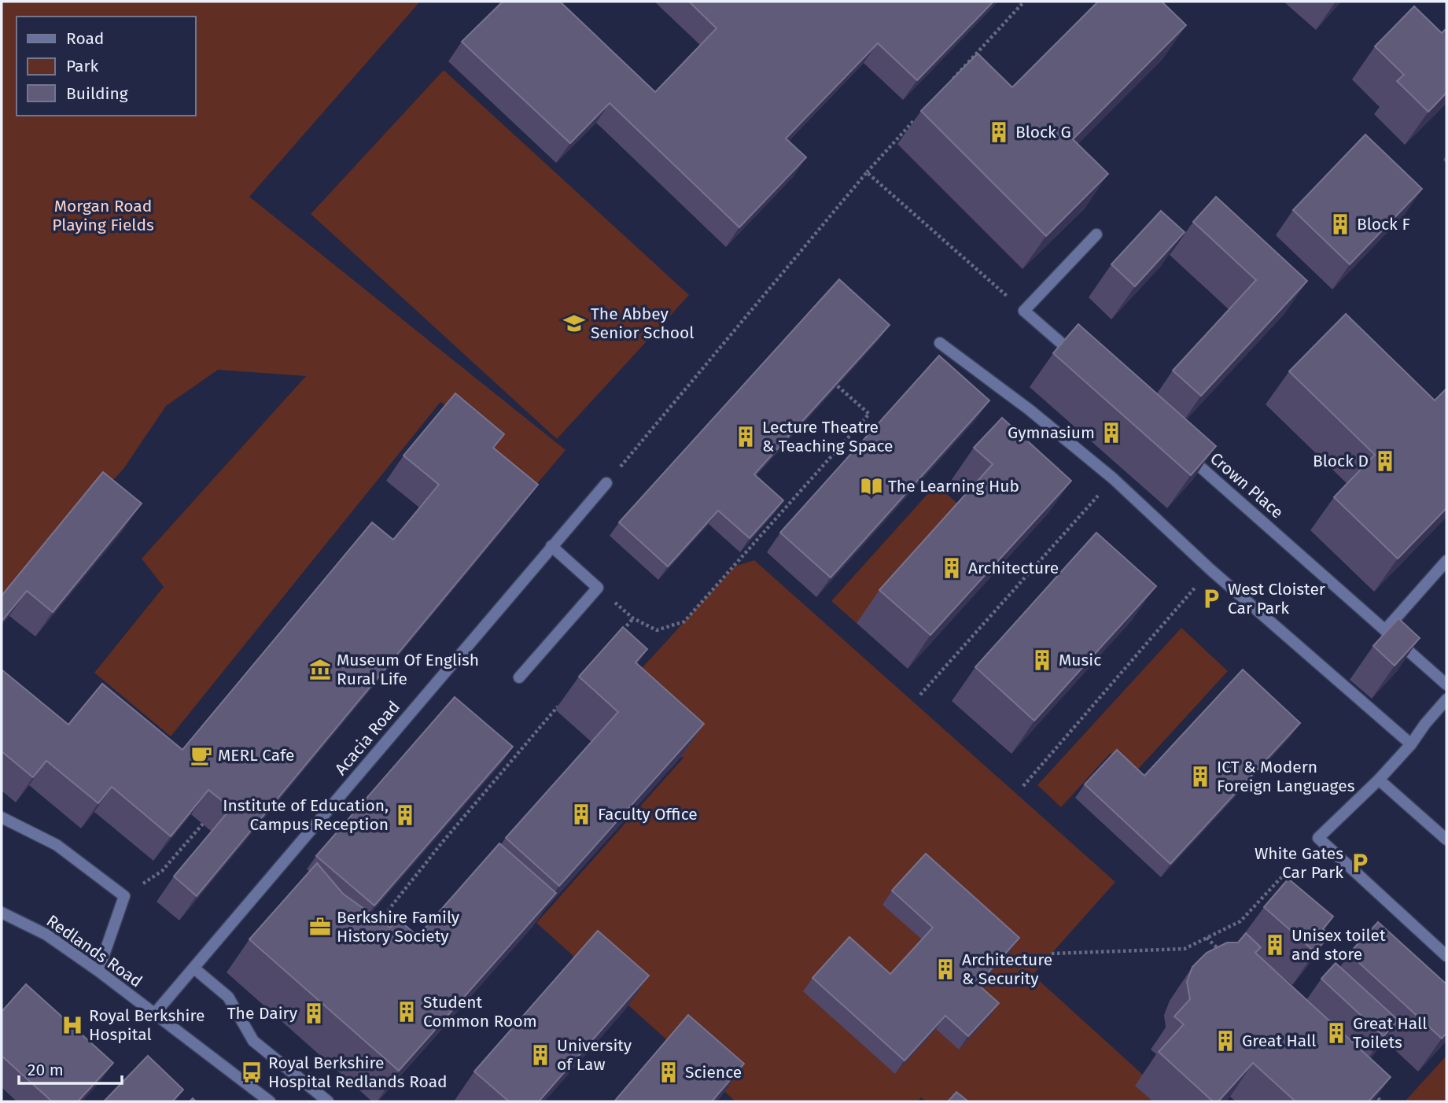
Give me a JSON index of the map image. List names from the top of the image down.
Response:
{
  "streets": {
    "street": ["Crown Place", "Acacia Road", "Redlands Road"]
  },
  "crossings": [
    ["Acacia Road", "Redlands Road"]
  ],
  "parks": ["Morgan Road Playing Fields"],
  "places": {
    "building": [
      "Block G",
      "Block F",
      "Gymnasium",
      "Lecture Theatre & Teaching Space",
      "Block D",
      "Architecture",
      "Music",
      "ICT & Modern Foreign Languages",
      "Faculty Office",
      "Institute of Education, Campus Reception",
      "Unisex toilet and store",
      "Architecture & Security",
      "Student Common Room",
      "The Dairy",
      "Great Hall Toilets",
      "Great Hall",
      "University of Law",
      "Science"
    ],
    "school or university": ["The Abbey Senior School"],
    "library": ["The Learning Hub"],
    "parking": ["West Cloister Car Park", "White Gates Car Park"],
    "museum": ["Museum Of English Rural Life"],
    "cafe": ["MERL Cafe"],
    "office": ["Berkshire Family History Society"],
    "hospital": ["Royal Berkshire Hospital"],
    "bus stop": ["Royal Berkshire Hospital Redlands Road"]
  },
  "legend": ["Road", "Park", "Building"],
  "scale_bar": "20 m"
}
